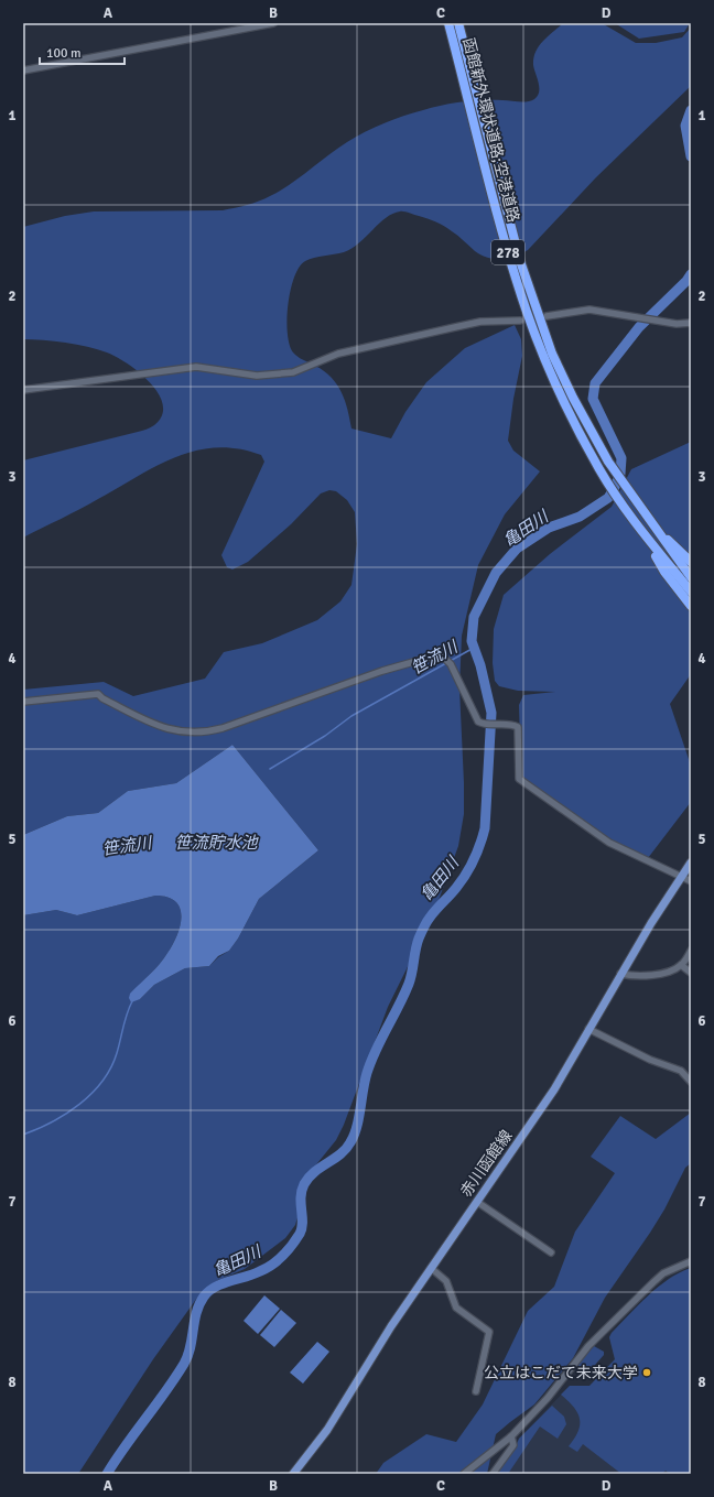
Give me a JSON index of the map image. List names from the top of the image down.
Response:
{
  "streets": {
    "highway": ["函館新外環状道路;空港道路", "278"],
    "main road": ["赤川函館線"]
  },
  "water": ["亀田川", "笹流川", "笹流貯水池"],
  "places": ["公立はこだて未来大学"],
  "scale_bar": "100 m",
  "grid": {
    "columns": [
      "A",
      "B",
      "C",
      "D"
    ],
    "rows": [
      "1",
      "2",
      "3",
      "4",
      "5",
      "6",
      "7",
      "8"
    ]
  }
}
